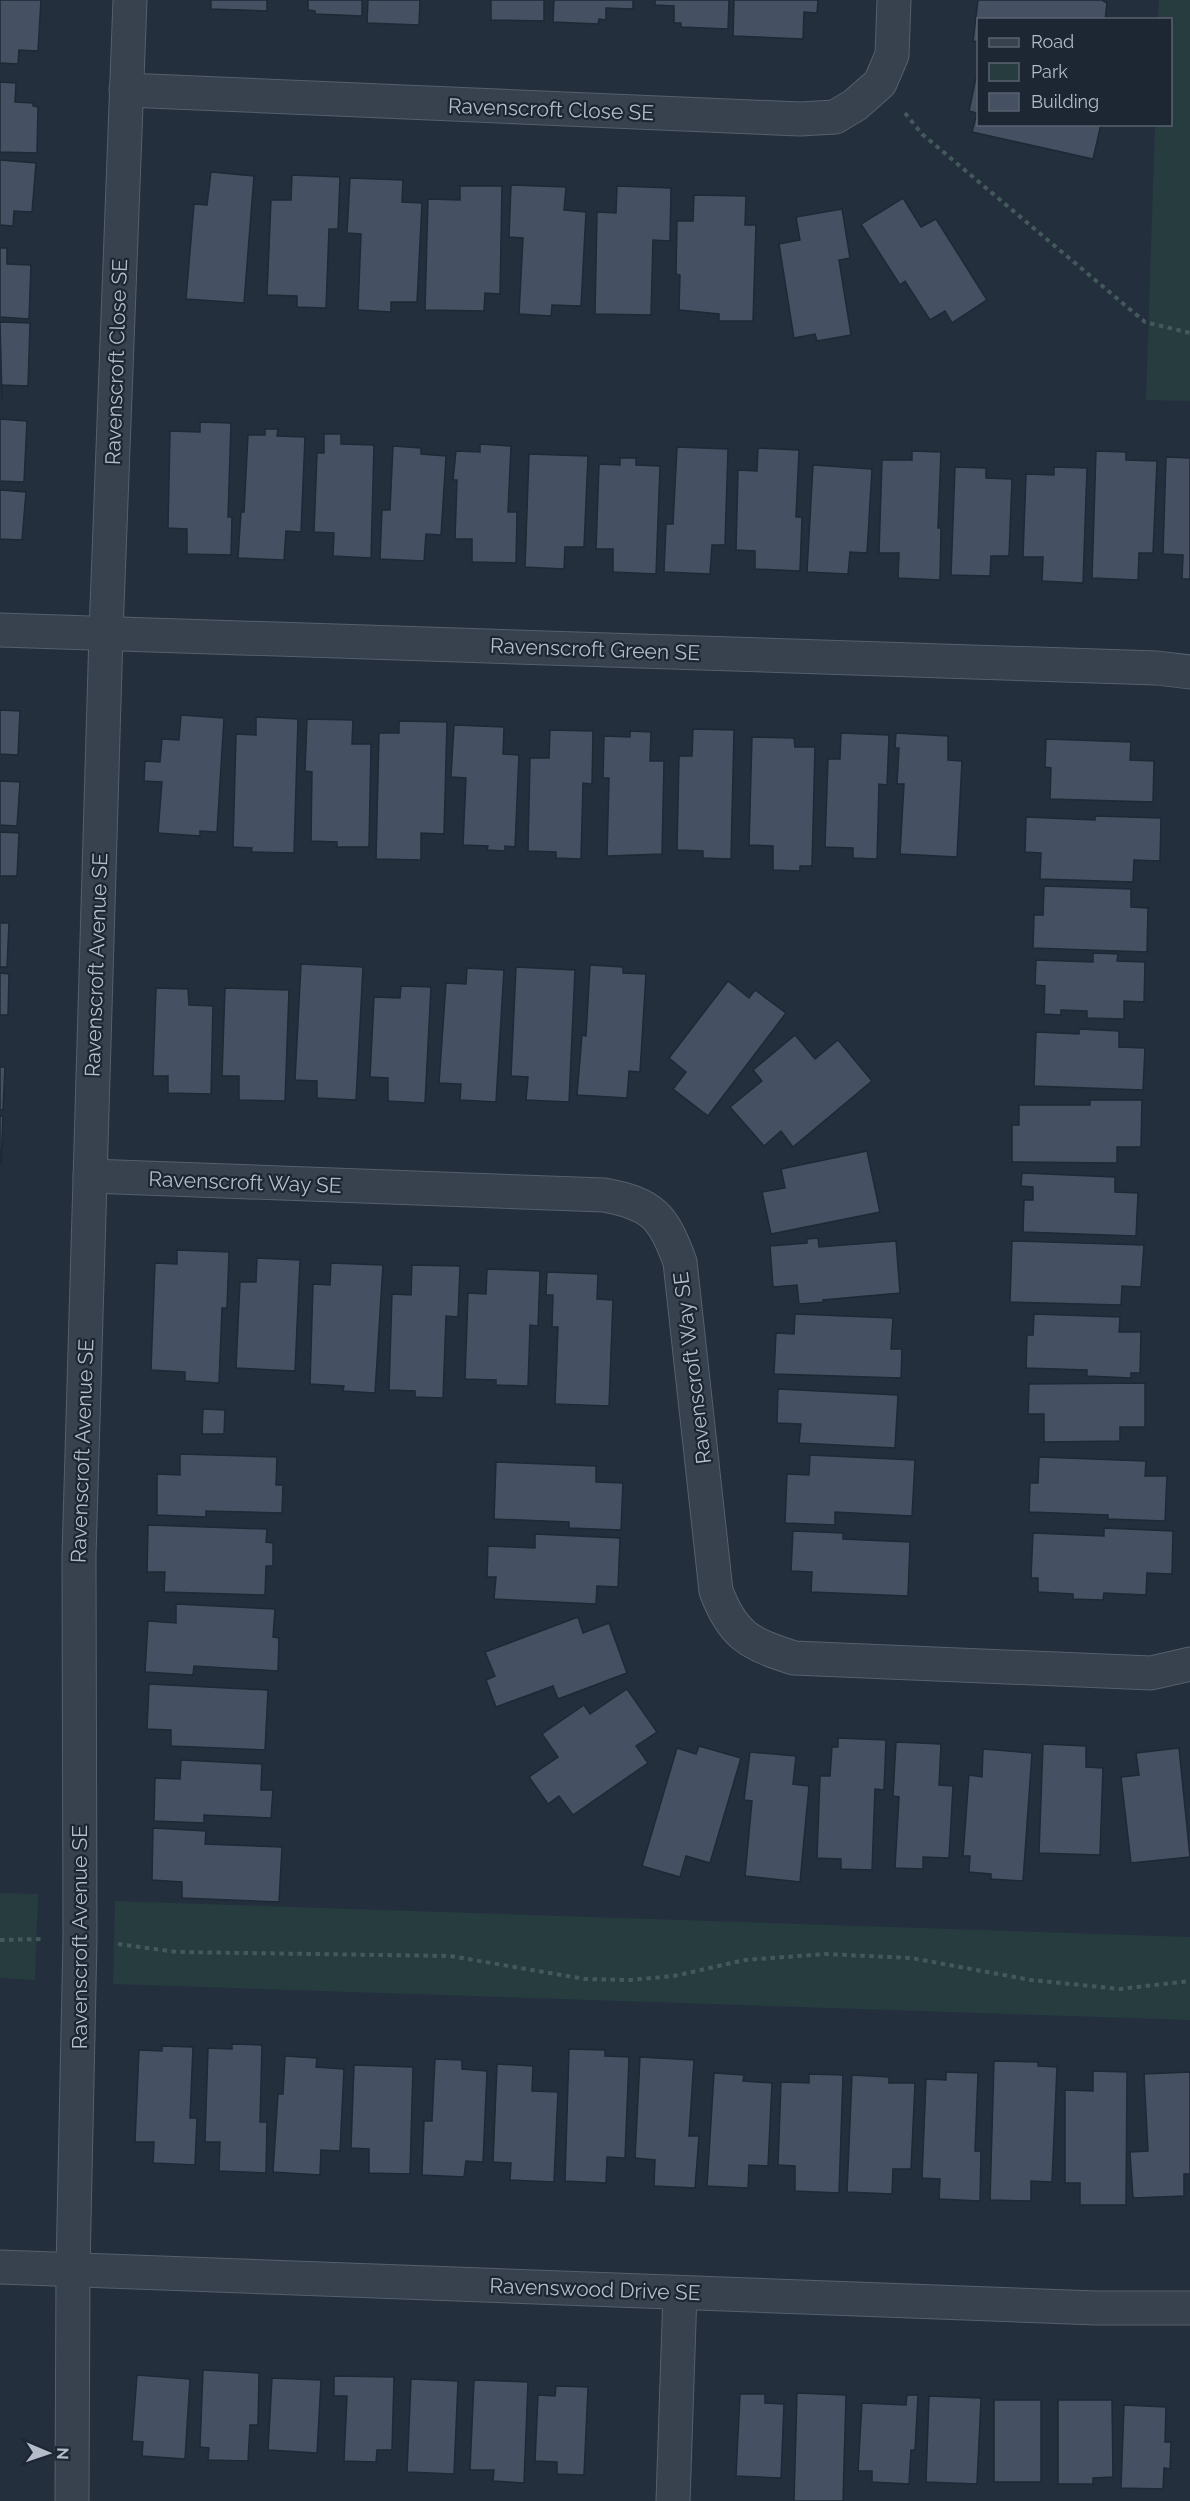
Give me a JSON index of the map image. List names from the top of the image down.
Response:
{
  "streets": {
    "street": [
      "Ravenscroft Close SE",
      "Ravenscroft Green SE",
      "Ravenscroft Avenue SE",
      "Ravenscroft Way SE",
      "Ravenswood Drive SE"
    ]
  },
  "crossings": [
    ["Ravenscroft Close SE", "Ravenscroft Green SE"],
    ["Ravenscroft Close SE", "Ravenscroft Avenue SE"],
    ["Ravenscroft Green SE", "Ravenscroft Avenue SE"],
    ["Ravenscroft Avenue SE", "Ravenscroft Way SE"],
    ["Ravenscroft Avenue SE", "Ravenswood Drive SE"]
  ],
  "legend": ["Road", "Park", "Building"],
  "north": "right"
}
